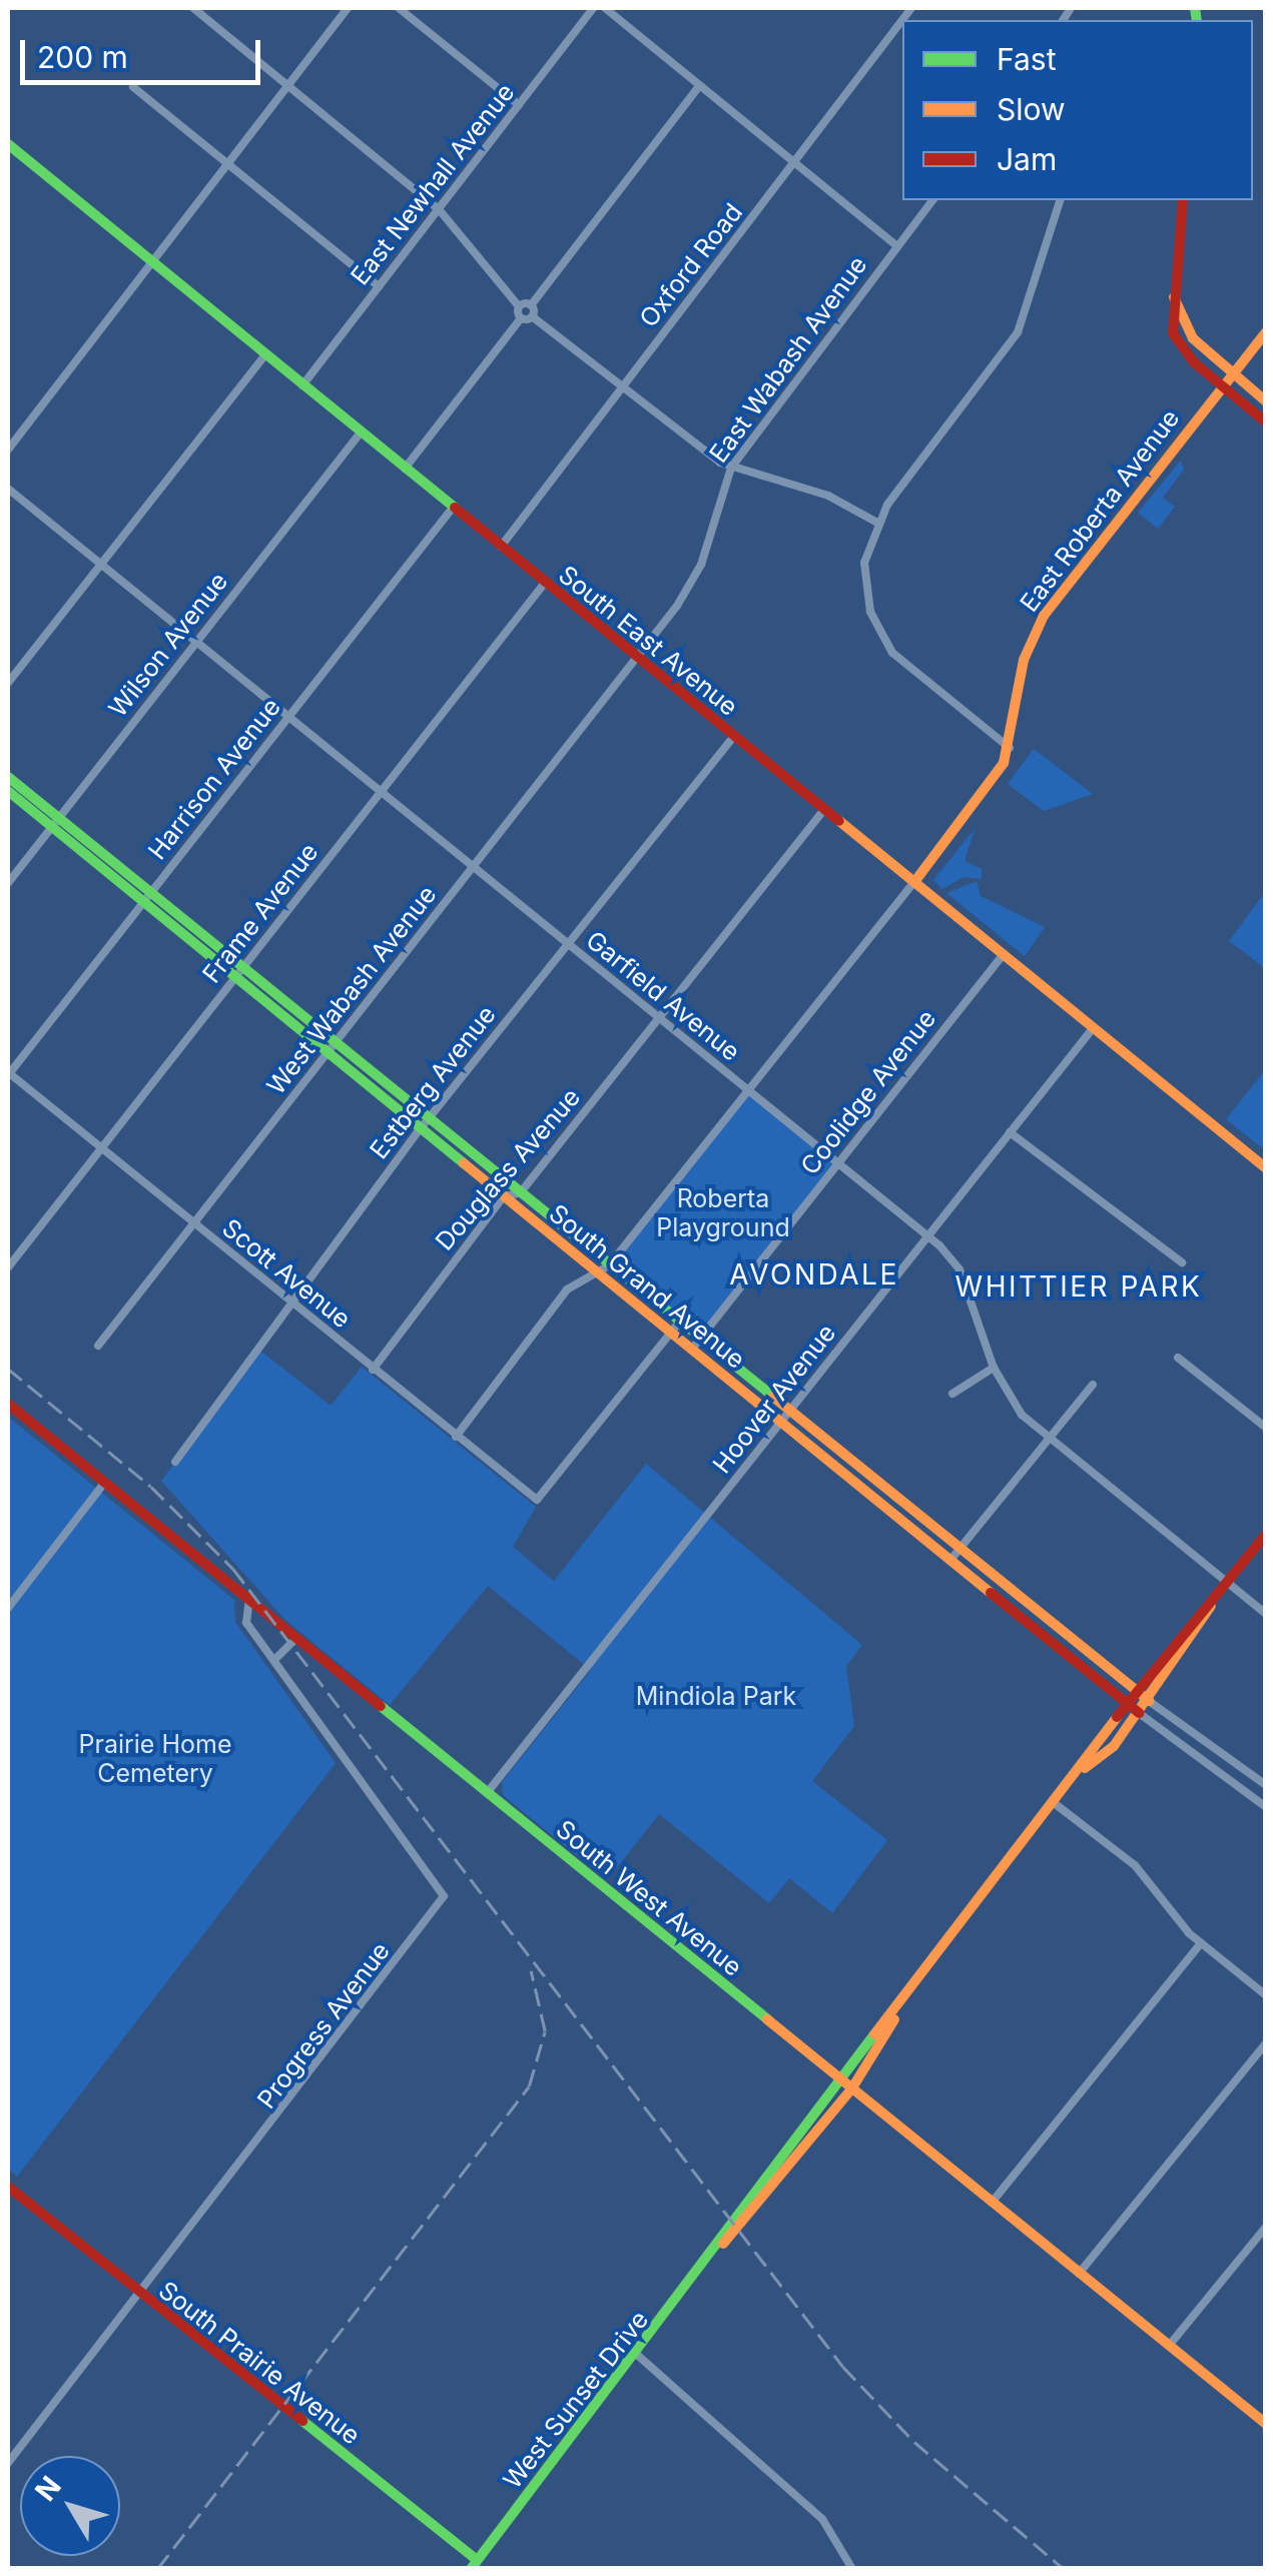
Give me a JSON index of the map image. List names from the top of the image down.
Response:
{
  "streets": {
    "street": [
      "East Newhall Avenue",
      "Oxford Road",
      "East Wabash Avenue",
      "East Roberta Avenue",
      "South East Avenue",
      "Wilson Avenue",
      "Harrison Avenue",
      "Frame Avenue",
      "West Wabash Avenue",
      "Garfield Avenue",
      "Estberg Avenue",
      "Coolidge Avenue",
      "Douglass Avenue",
      "Scott Avenue",
      "South Grand Avenue",
      "Hoover Avenue",
      "South West Avenue",
      "Progress Avenue",
      "South Prairie Avenue",
      "West Sunset Drive"
    ]
  },
  "crossings": [
    ["East Newhall Avenue", "South East Avenue"],
    ["Oxford Road", "South East Avenue"],
    ["East Wabash Avenue", "South East Avenue"],
    ["East Wabash Avenue", "West Wabash Avenue"],
    ["East Roberta Avenue", "South East Avenue"],
    ["South East Avenue", "Wilson Avenue"],
    ["South East Avenue", "Harrison Avenue"],
    ["South East Avenue", "Frame Avenue"],
    ["South East Avenue", "West Wabash Avenue"],
    ["South East Avenue", "Estberg Avenue"],
    ["South East Avenue", "Coolidge Avenue"],
    ["South East Avenue", "Douglass Avenue"],
    ["South East Avenue", "Hoover Avenue"],
    ["Wilson Avenue", "Garfield Avenue"],
    ["Wilson Avenue", "South Grand Avenue"],
    ["Harrison Avenue", "Garfield Avenue"],
    ["Harrison Avenue", "Scott Avenue"],
    ["Harrison Avenue", "South Grand Avenue"],
    ["Frame Avenue", "Garfield Avenue"],
    ["Frame Avenue", "Scott Avenue"],
    ["Frame Avenue", "South Grand Avenue"],
    ["West Wabash Avenue", "Garfield Avenue"],
    ["West Wabash Avenue", "Scott Avenue"],
    ["West Wabash Avenue", "South Grand Avenue"],
    ["Garfield Avenue", "Estberg Avenue"],
    ["Garfield Avenue", "Coolidge Avenue"],
    ["Garfield Avenue", "Douglass Avenue"],
    ["Garfield Avenue", "Hoover Avenue"],
    ["Garfield Avenue", "West Sunset Drive"],
    ["Estberg Avenue", "Scott Avenue"],
    ["Estberg Avenue", "South Grand Avenue"],
    ["Coolidge Avenue", "South Grand Avenue"],
    ["Douglass Avenue", "Scott Avenue"],
    ["Douglass Avenue", "South Grand Avenue"],
    ["Scott Avenue", "South Grand Avenue"],
    ["South Grand Avenue", "Hoover Avenue"],
    ["South Grand Avenue", "West Sunset Drive"],
    ["Hoover Avenue", "South West Avenue"],
    ["South West Avenue", "Progress Avenue"],
    ["South West Avenue", "West Sunset Drive"],
    ["Progress Avenue", "South Prairie Avenue"],
    ["South Prairie Avenue", "West Sunset Drive"]
  ],
  "districts": ["AVONDALE", "WHITTIER PARK"],
  "parks": ["Roberta Playground", "Mindiola Park", "Prairie Home Cemetery"],
  "legend": ["Fast", "Slow", "Jam"],
  "scale_bar": "200 m",
  "north": "top left"
}
